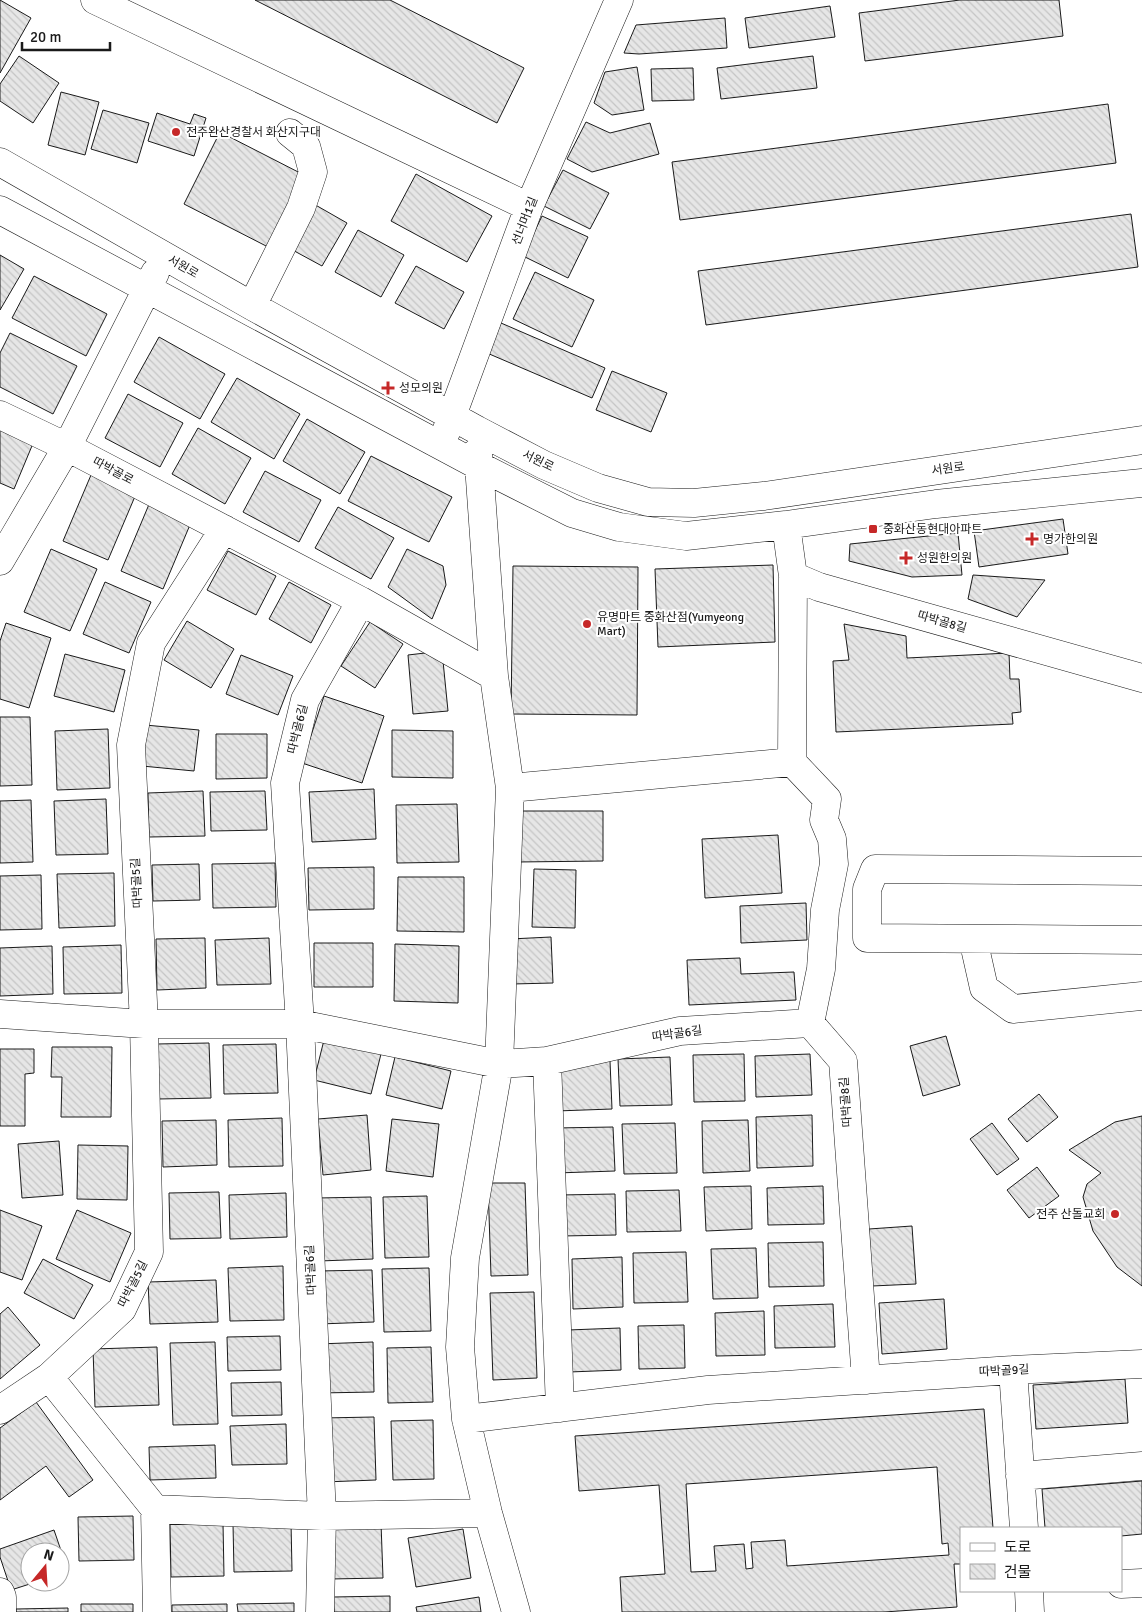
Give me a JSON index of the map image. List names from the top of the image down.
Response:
{
  "streets": {
    "street": [
      "선너머1길",
      "서원로",
      "따박골로",
      "따박골8길",
      "따박골6길",
      "따박골5길",
      "따박골9길"
    ]
  },
  "crossings": [
    ["선너머1길", "서원로"],
    ["따박골로", "따박골5길"],
    ["따박골8길", "따박골6길"],
    ["따박골8길", "따박골9길"],
    ["따박골6길", "따박골5길"]
  ],
  "places": {
    "other": ["전주완산경찰서 화산지구대", "유명마트 중화산점(Yumyeong Mart)", "전주 산돌교회"],
    "health": ["성모의원", "명가한의원", "성원한의원"],
    "transit": ["중화산동현대아파트"]
  },
  "legend": ["도로", "건물"],
  "scale_bar": "20 m",
  "north": "top"
}
